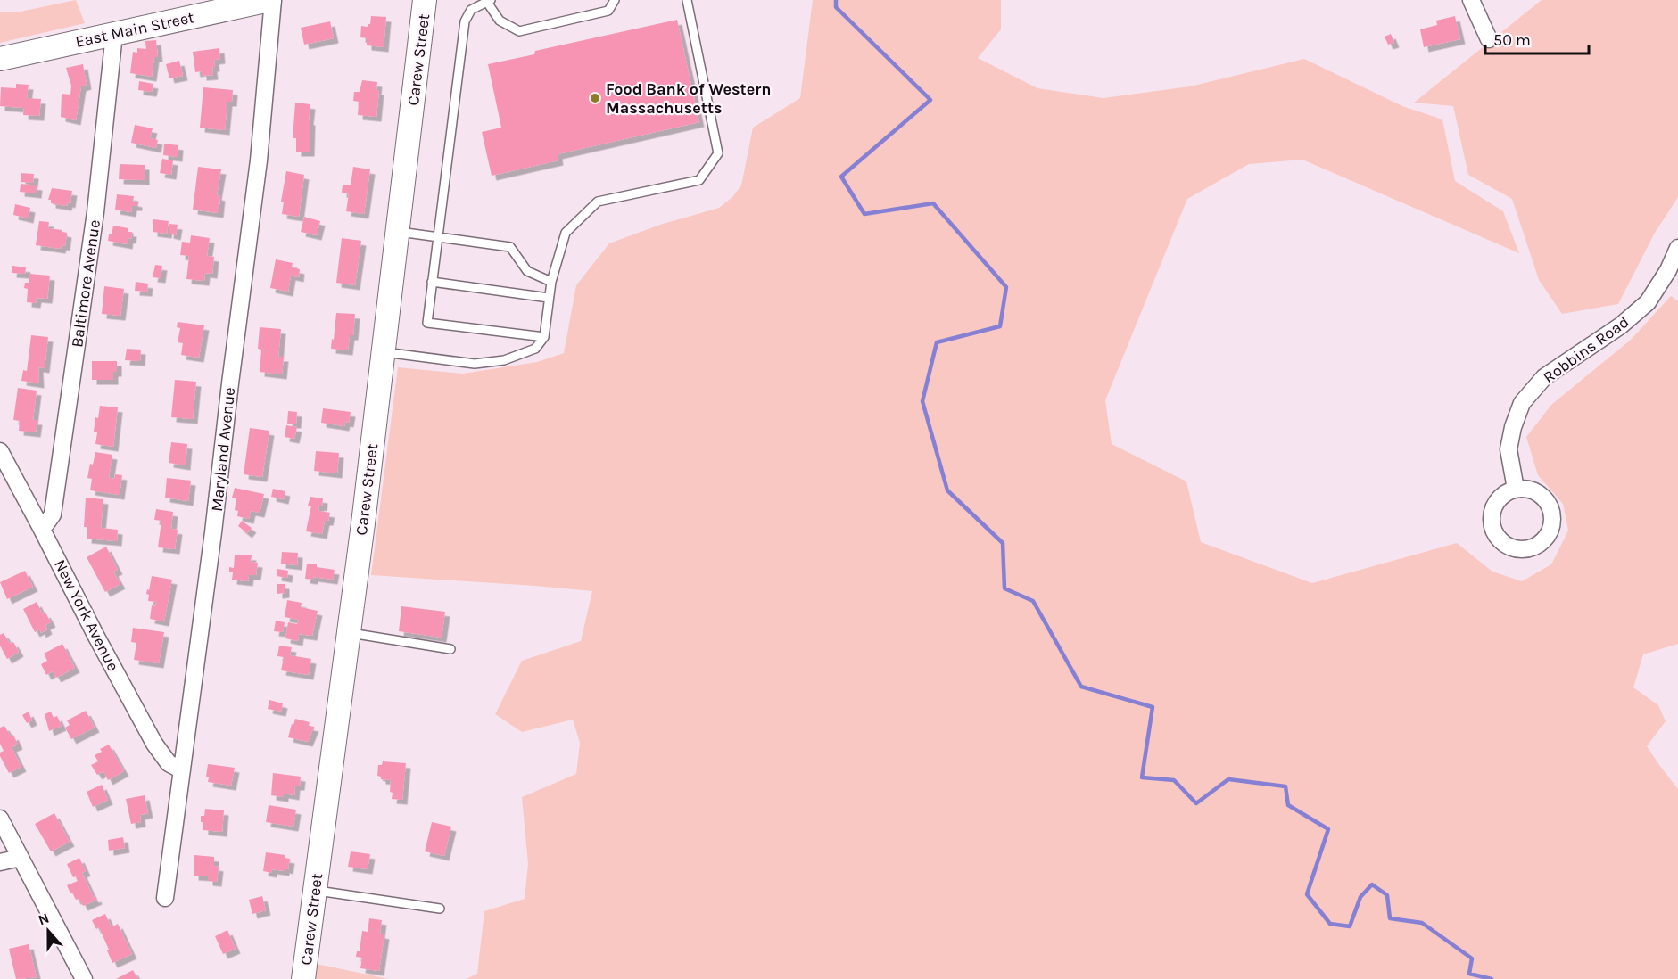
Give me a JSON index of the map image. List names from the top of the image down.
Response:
{
  "streets": {
    "street": [
      "East Main Street",
      "Carew Street",
      "Baltimore Avenue",
      "Robbins Road",
      "Maryland Avenue",
      "New York Avenue"
    ]
  },
  "crossings": [
    ["East Main Street", "Baltimore Avenue"],
    ["East Main Street", "Maryland Avenue"],
    ["Baltimore Avenue", "New York Avenue"],
    ["Maryland Avenue", "New York Avenue"]
  ],
  "places": ["Food Bank of Western Massachusetts"],
  "scale_bar": "50 m",
  "north": "top"
}
